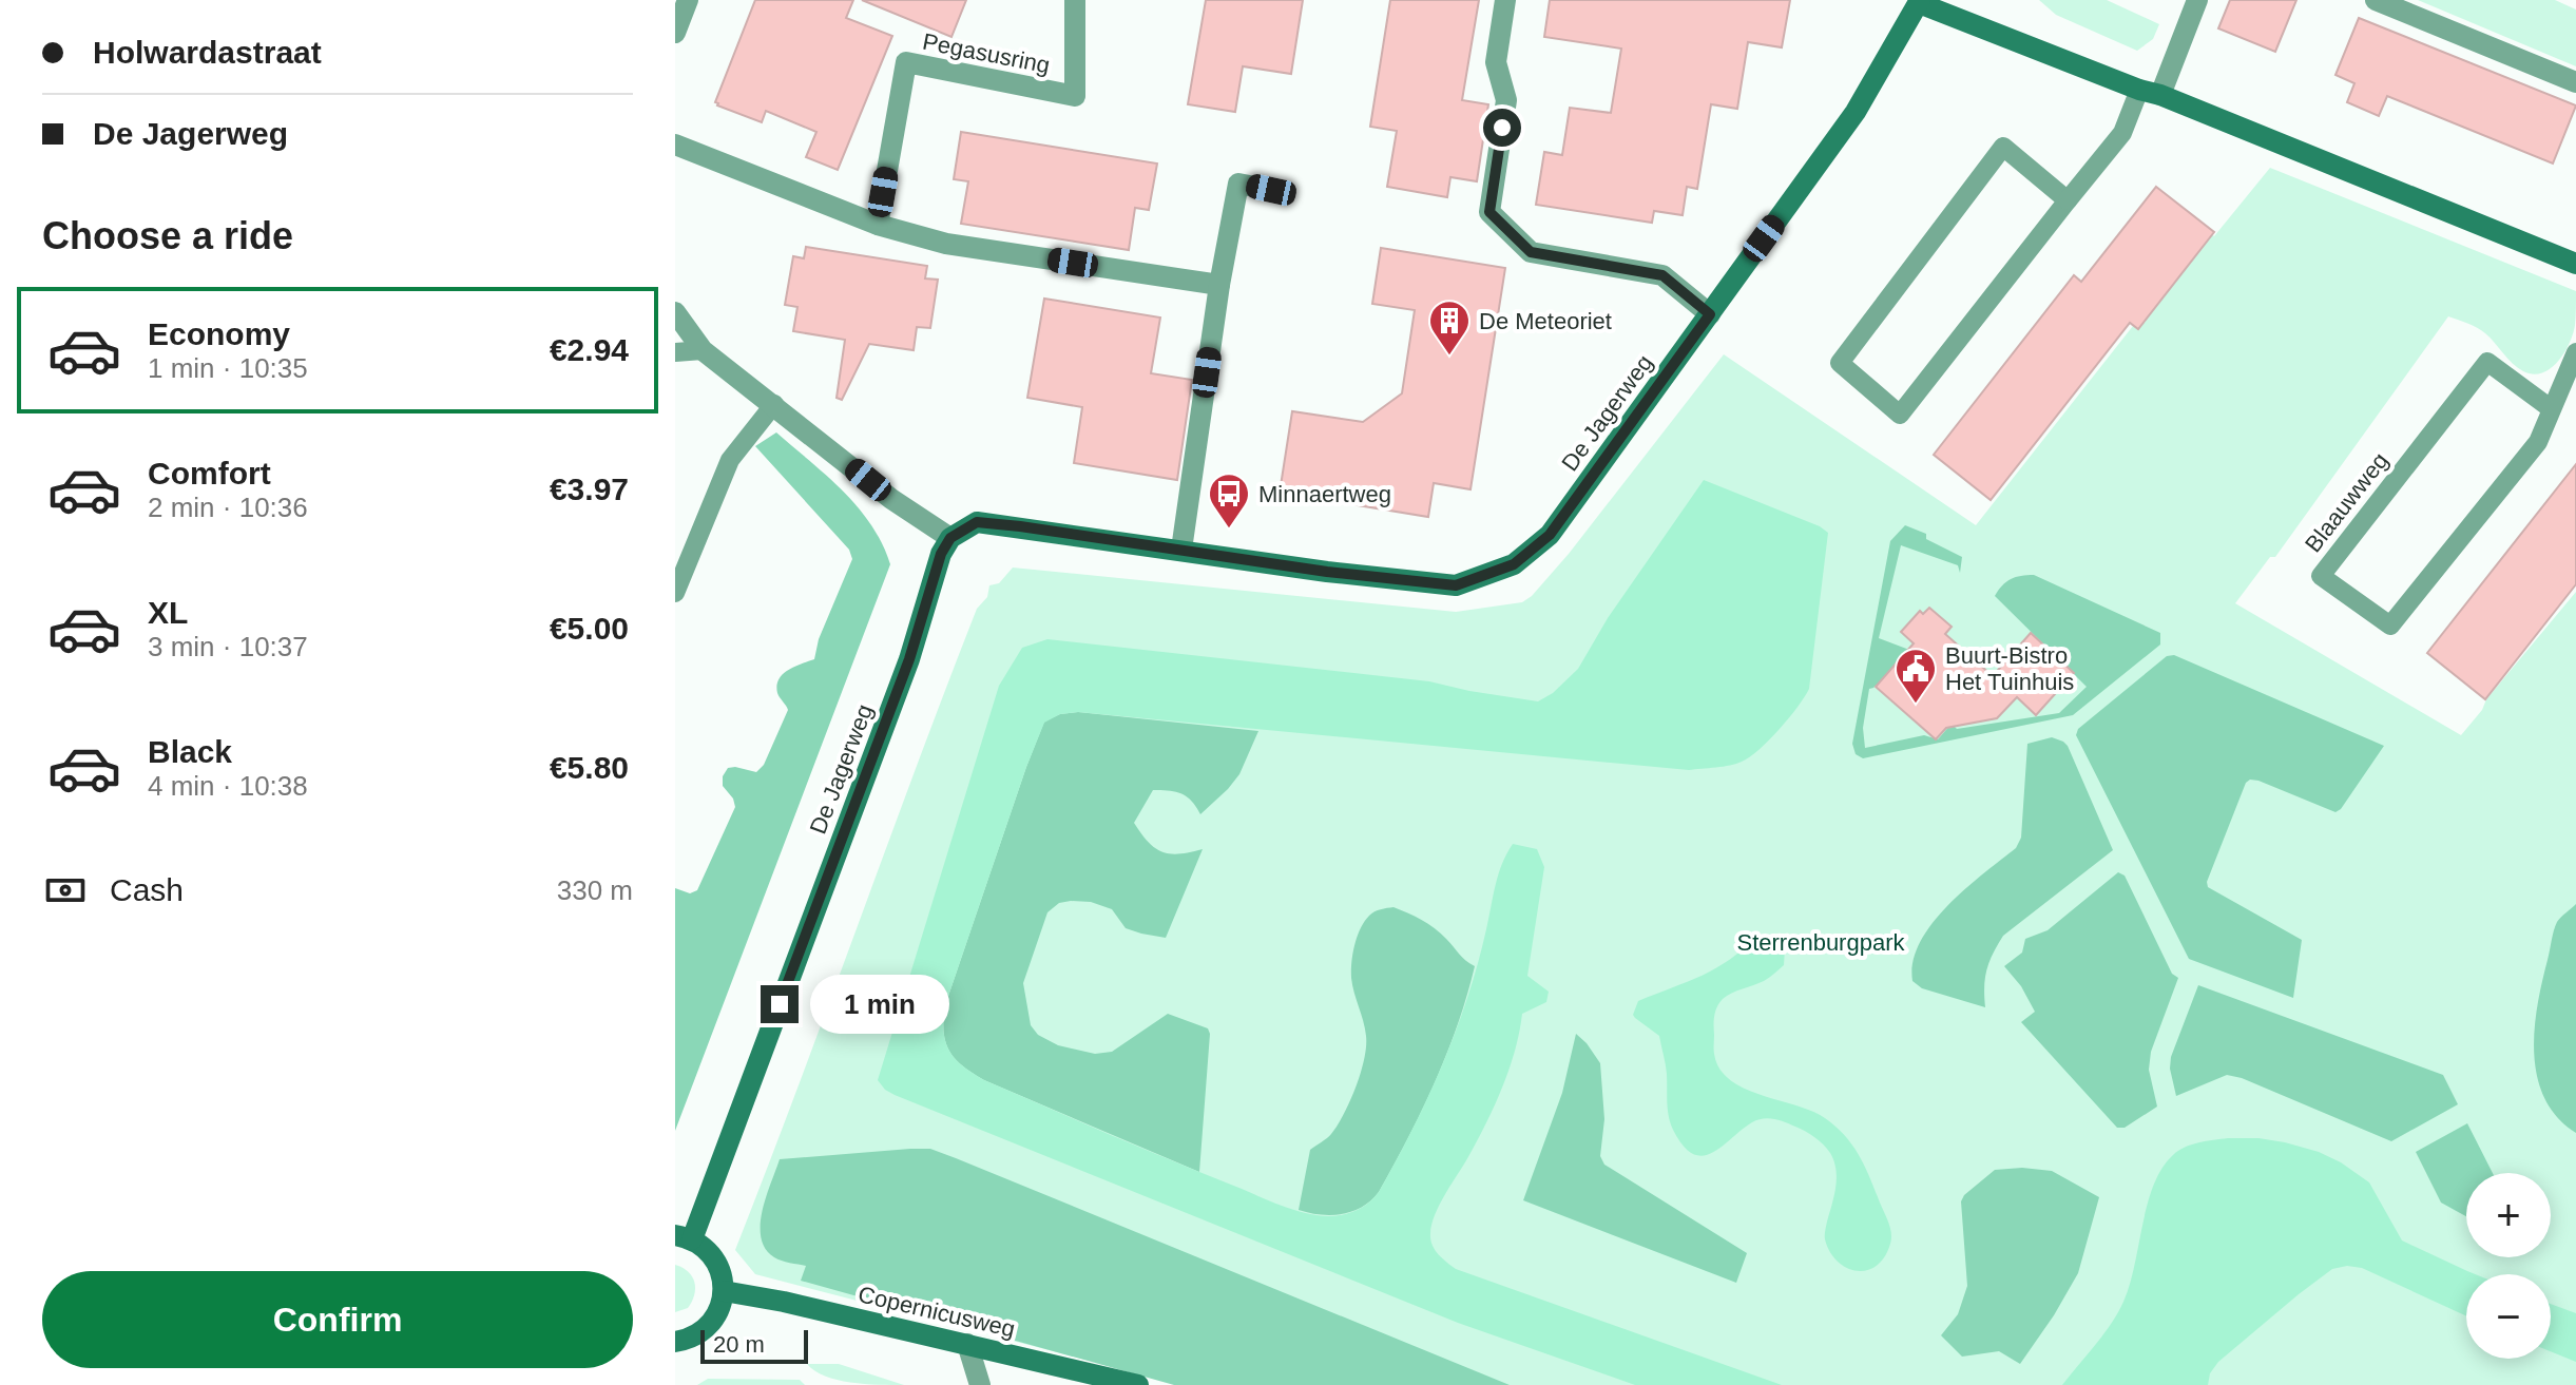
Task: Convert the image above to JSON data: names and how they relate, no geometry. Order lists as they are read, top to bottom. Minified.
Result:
{"streets":{"street":["Pegasusring","De Jagerweg","Copernicusweg"],"lane":["Blaauwweg"]},"parks":["Sterrenburgpark"],"places":{"building":["De Meteoriet"],"bus stop":["Minnaertweg"],"public building":["Buurt-Bistro Het Tuinhuis"]},"scale_bar":"20 m","page":{"banner":["Holwardastraat","De Jagerweg"],"heading":"Choose a ride","list":[{"name":"Economy","note":"1 min · 10:35","value":"€2.94"},{"name":"Comfort","note":"2 min · 10:36","value":"€3.97"},{"name":"XL","note":"3 min · 10:37","value":"€5.00"},{"name":"Black","note":"4 min · 10:38","value":"€5.80"}],"pay":["Cash","330 m"],"bubble":"1 min","map_buttons":["+","−"],"buttons":"Confirm","scale":"20 m"}}
